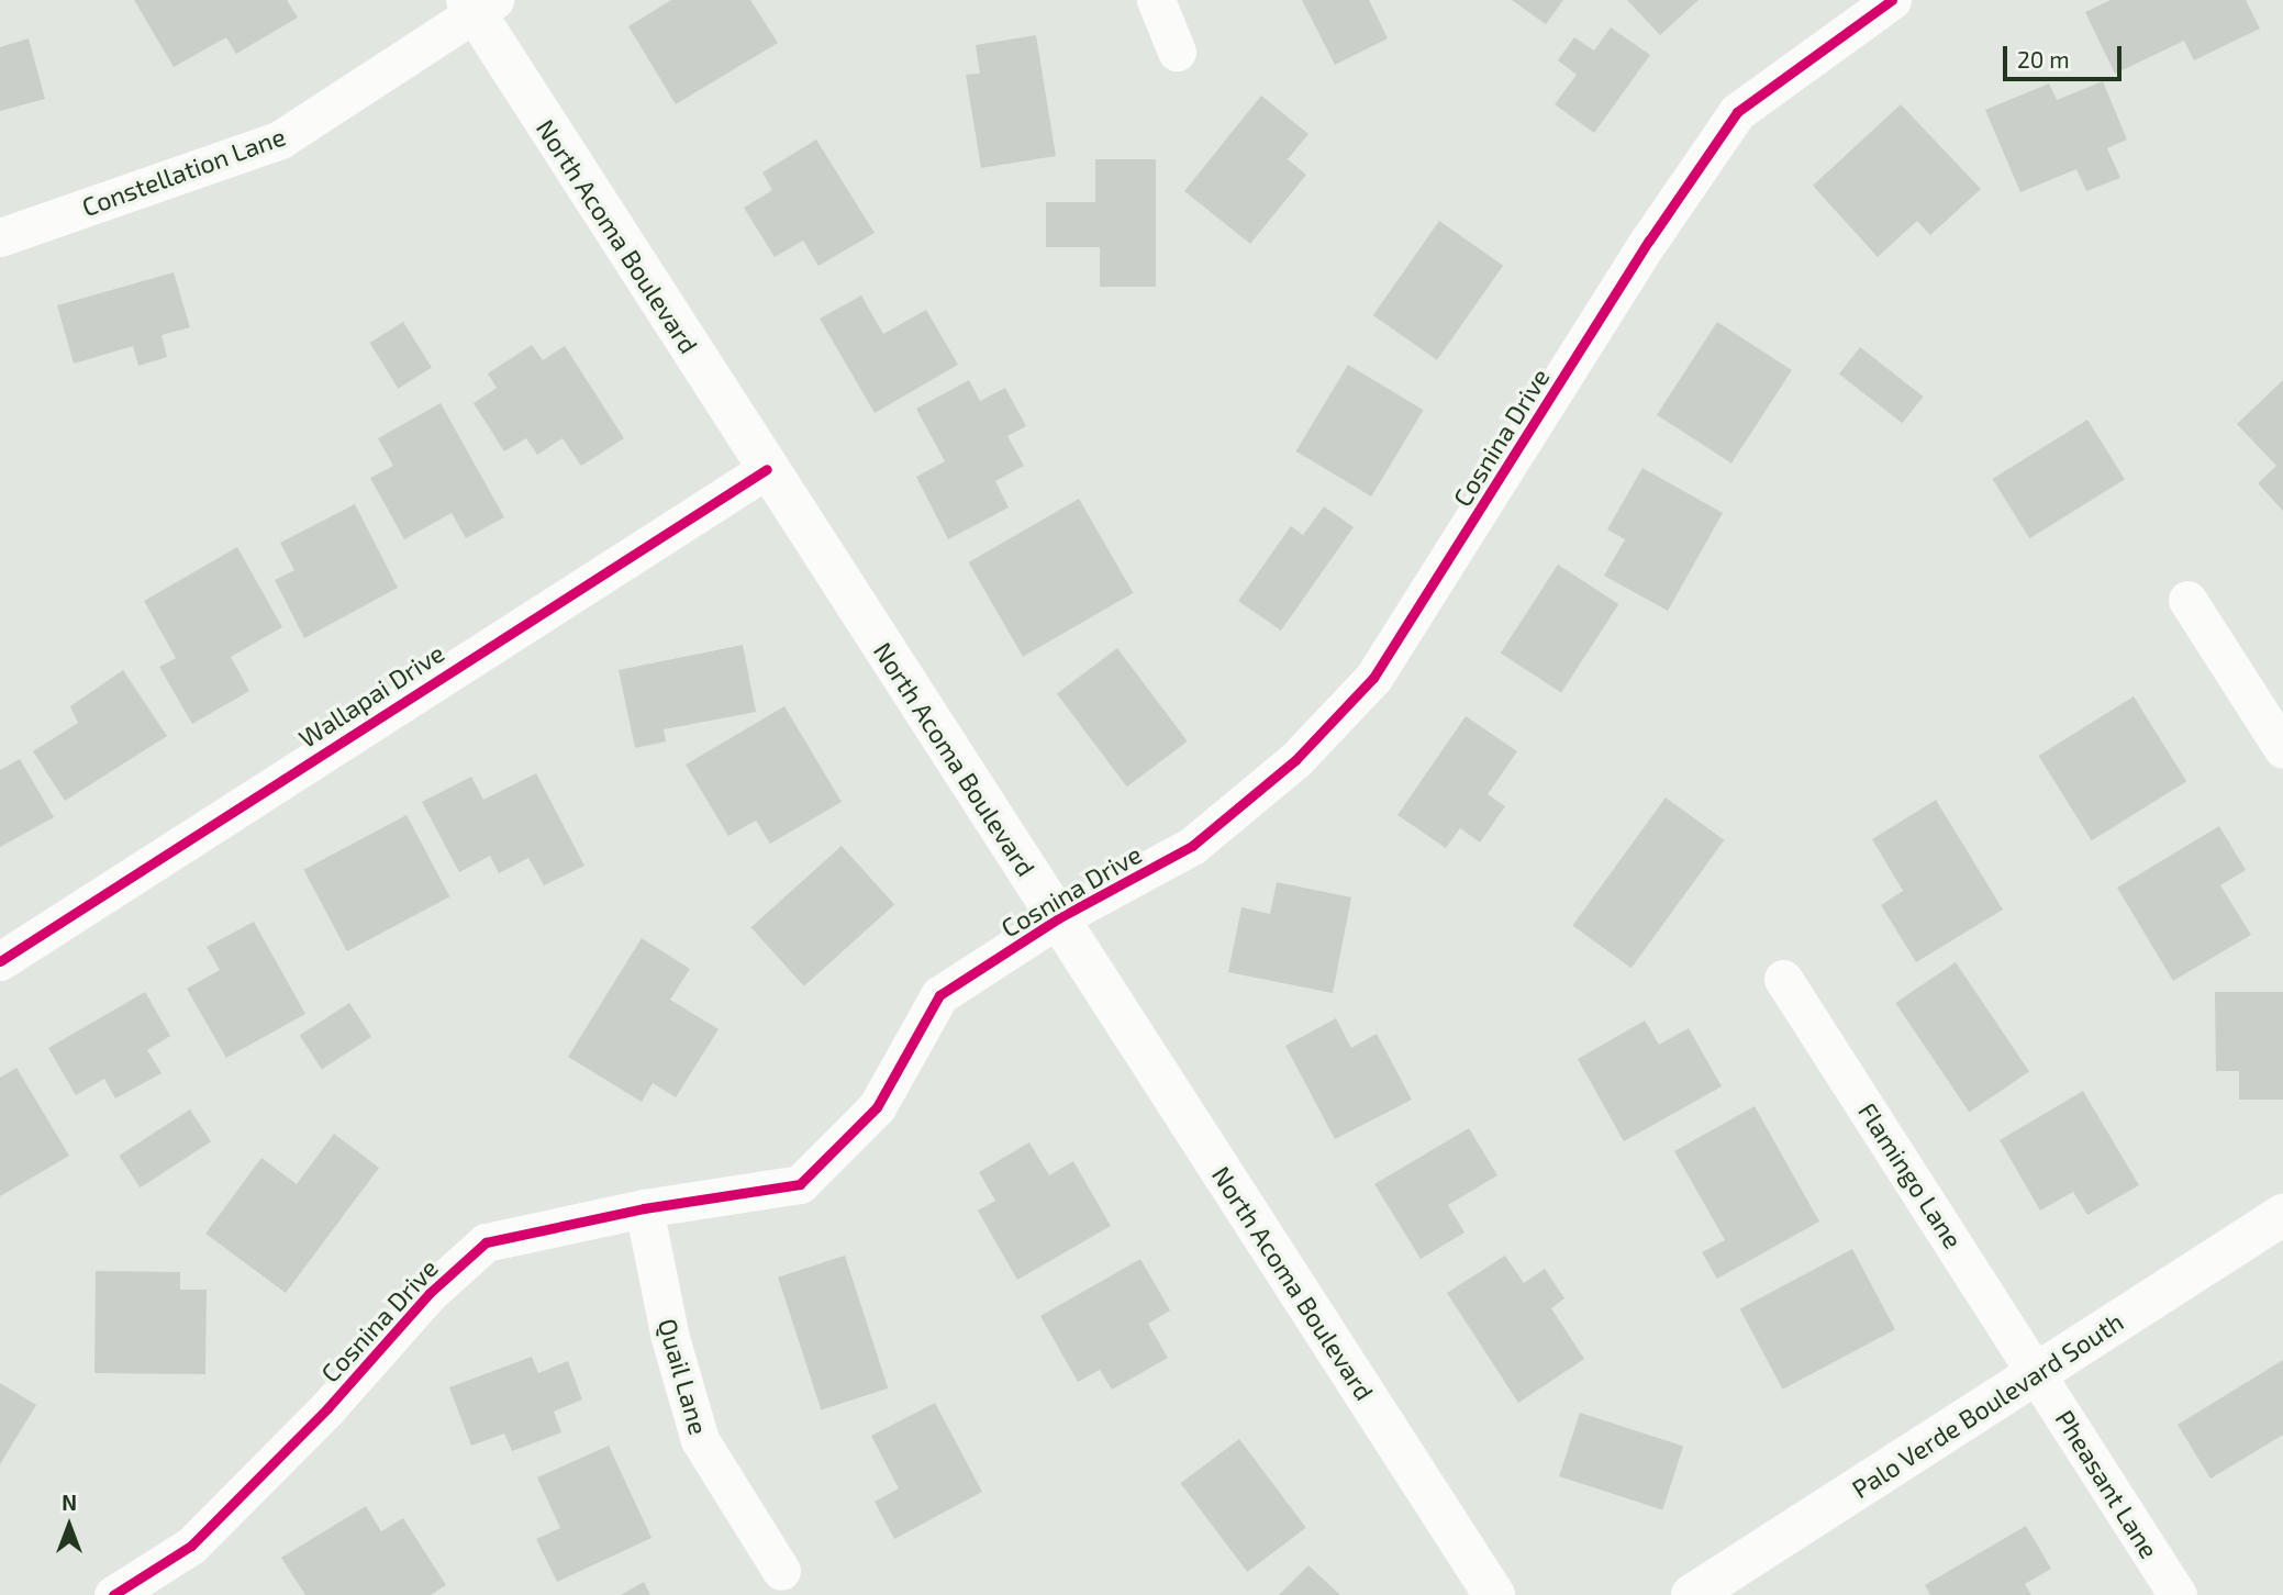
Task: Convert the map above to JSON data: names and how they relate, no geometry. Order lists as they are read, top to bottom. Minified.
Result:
{"streets":{"main road":["North Acoma Boulevard","Palo Verde Boulevard South"],"street":["Constellation Lane","Cosnina Drive","Wallapai Drive","Flamingo Lane","Quail Lane","Pheasant Lane"]},"crossings":[["Constellation Lane","North Acoma Boulevard"],["North Acoma Boulevard","Cosnina Drive"],["North Acoma Boulevard","Wallapai Drive"],["Cosnina Drive","Quail Lane"],["Flamingo Lane","Palo Verde Boulevard South"],["Flamingo Lane","Pheasant Lane"],["Palo Verde Boulevard South","Pheasant Lane"]],"scale_bar":"20 m","north":"top"}
